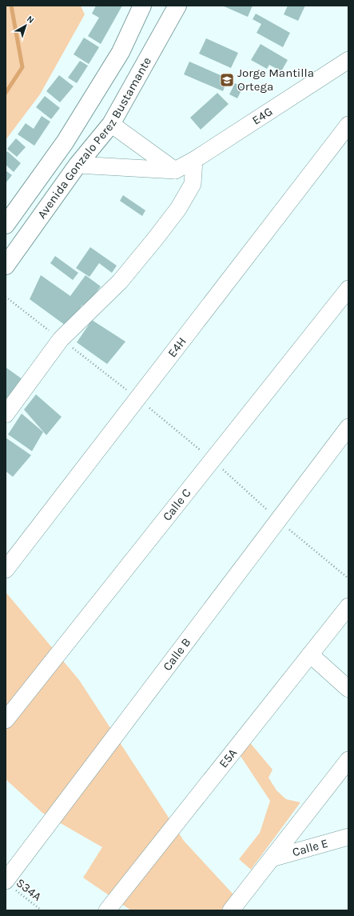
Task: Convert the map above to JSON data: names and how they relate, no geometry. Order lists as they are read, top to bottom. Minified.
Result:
{"streets":{"main road":["Avenida Gonzalo Perez Bustamante"],"street":["E4G","E4H","Calle C","Calle B","E5A","Calle E"],"path":["S34A"]},"crossings":[["Calle B","S34A"]],"places":{"school or university":["Jorge Mantilla Ortega"]},"north":"top right"}
